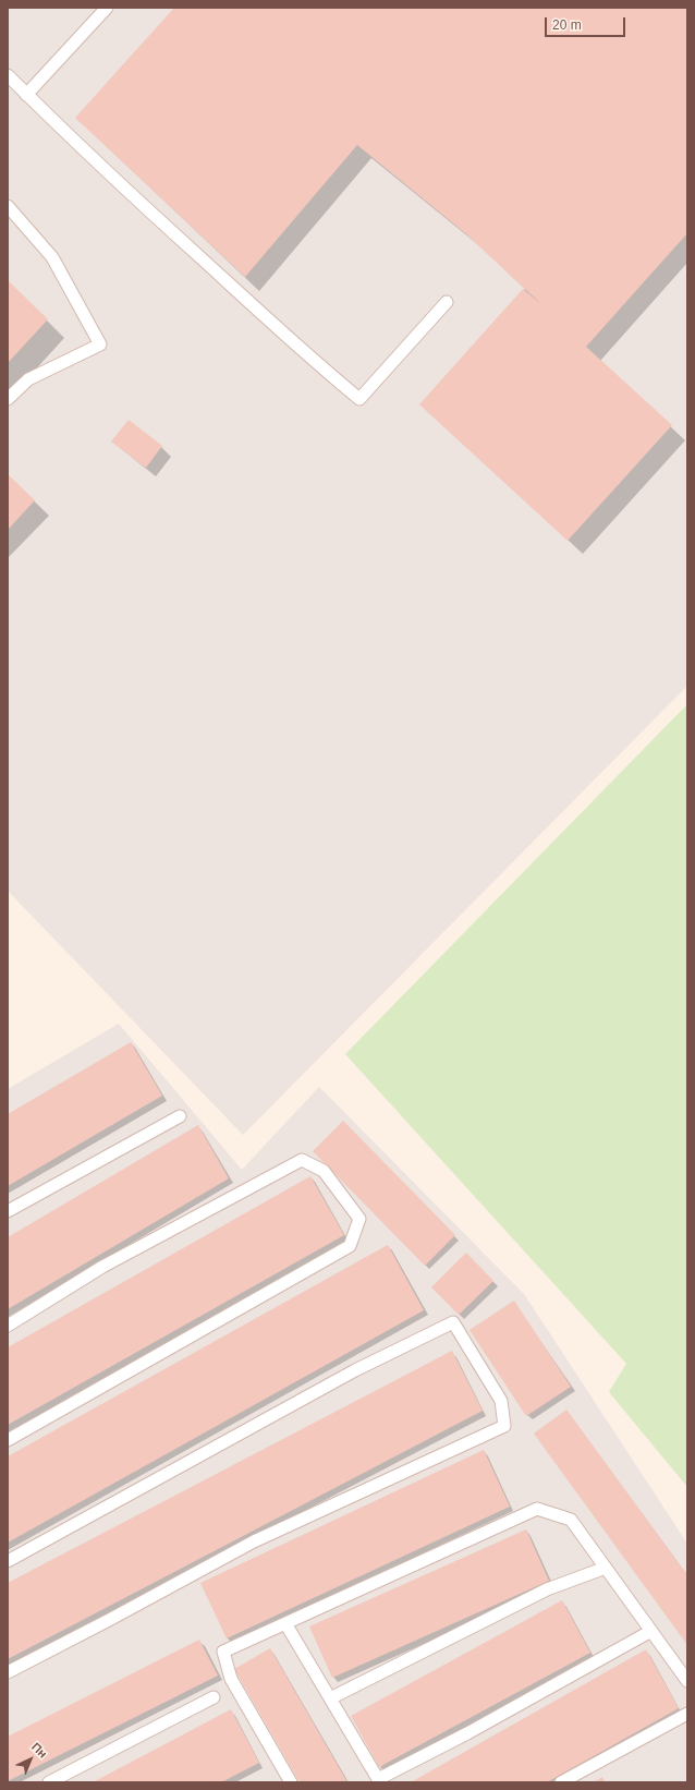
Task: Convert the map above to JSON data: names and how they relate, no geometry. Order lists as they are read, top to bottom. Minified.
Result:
{"scale_bar":"20 m","north":"top right"}
